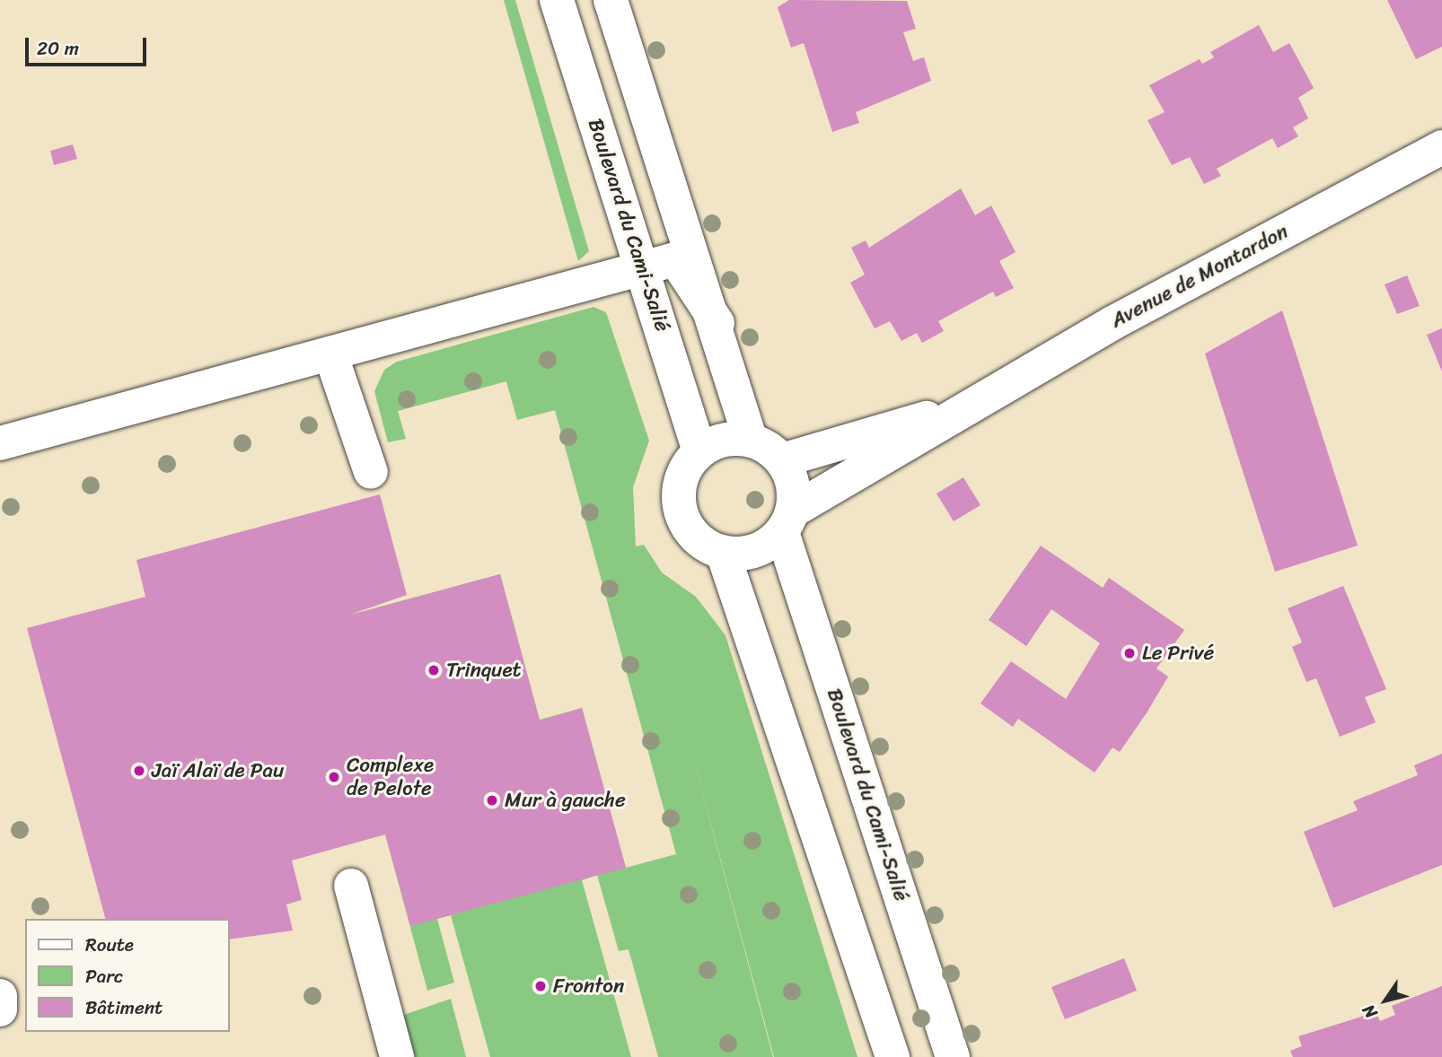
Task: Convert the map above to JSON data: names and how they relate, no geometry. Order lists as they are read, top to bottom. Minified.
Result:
{"streets":{"street":["Boulevard du Cami-Salié","Avenue de Montardon"]},"crossings":[["Boulevard du Cami-Salié","Avenue de Montardon"]],"places":["Le Privé","Trinquet","Jaï Alaï de Pau","Complexe de Pelote","Mur à gauche","Fronton"],"legend":["Route","Parc","Bâtiment"],"scale_bar":"20 m","north":"bottom left"}
